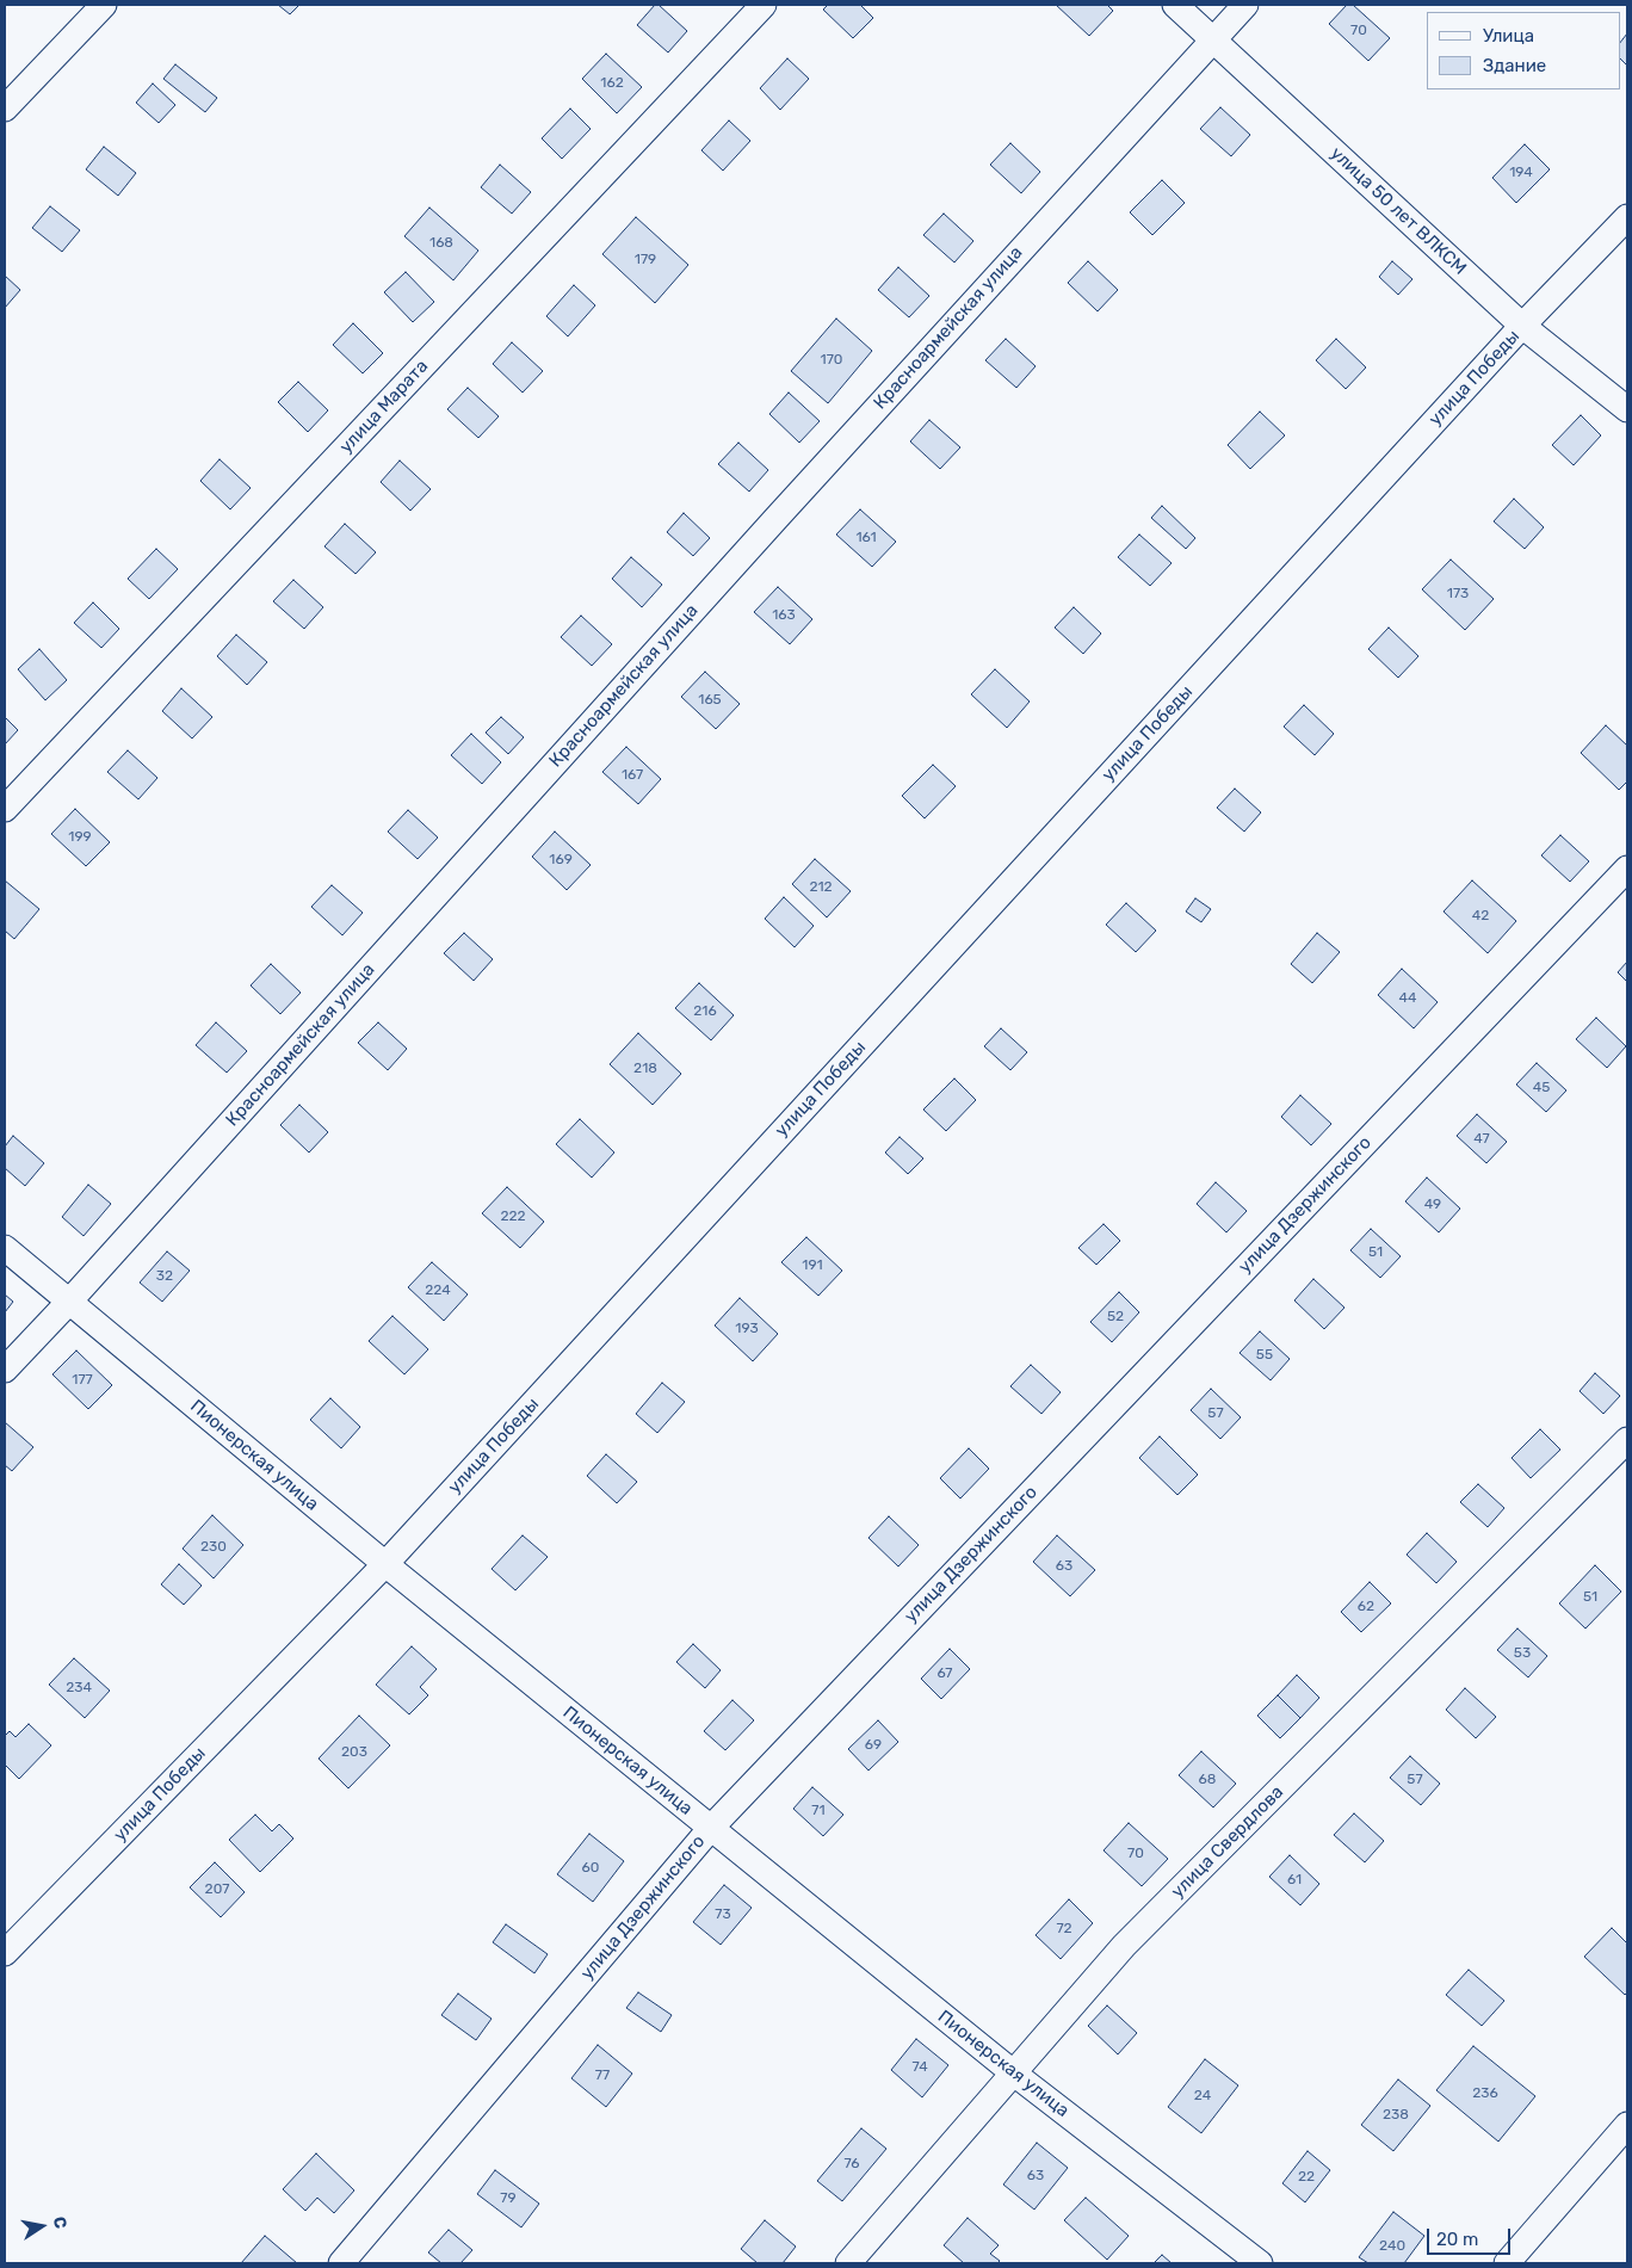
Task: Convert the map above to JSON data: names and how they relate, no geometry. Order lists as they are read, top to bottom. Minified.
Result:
{"streets":{"street":["улица 50 лет ВЛКСМ","Красноармейская улица","улица Победы","улица Марата","улица Дзержинского","Пионерская улица","улица Свердлова"]},"crossings":[["улица 50 лет ВЛКСМ","Красноармейская улица"],["улица 50 лет ВЛКСМ","улица Победы"],["Красноармейская улица","Пионерская улица"],["улица Победы","Пионерская улица"],["улица Дзержинского","Пионерская улица"],["Пионерская улица","улица Свердлова"]],"house_numbers":["70","162","194","168","179","170","161","173","163","165","167","199","169","212","42","44","216","218","45","47","49","222","51","191","32","224","52","193","55","177","57","230","63","51","62","53","67","234","69","203","68","57","71","70","60","61","207","73","72","74","77","236","24","238","76","63","22","79","240"],"legend":["Улица","Здание"],"scale_bar":"20 m","north":"right"}
